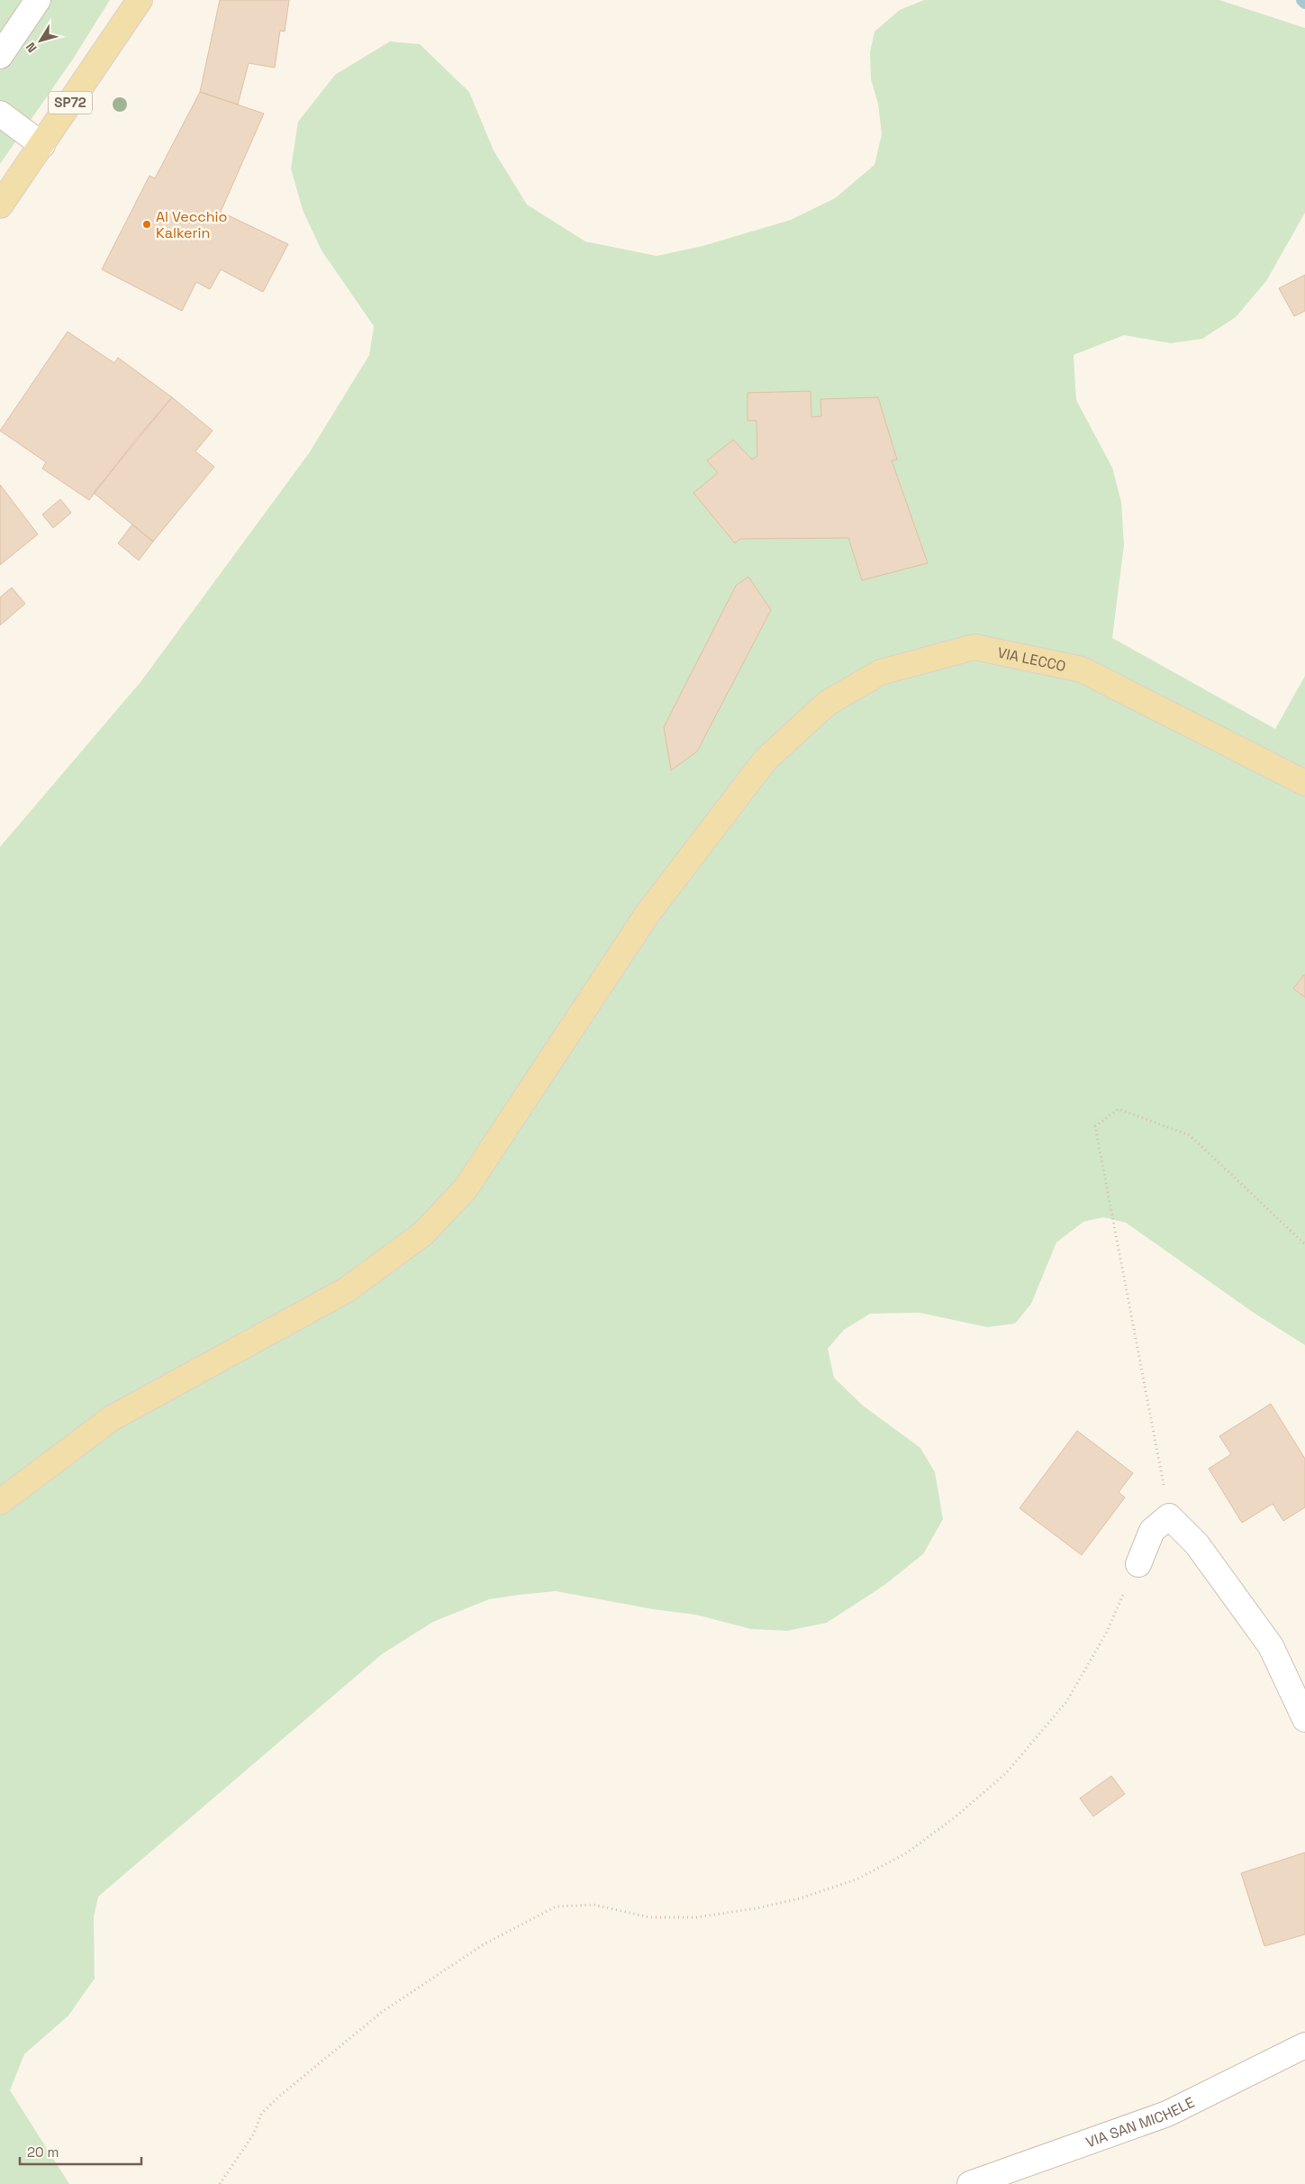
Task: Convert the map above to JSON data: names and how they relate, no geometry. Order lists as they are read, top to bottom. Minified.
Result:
{"streets":{"main road":["SP72","VIA LECCO"],"street":["VIA SAN MICHELE"]},"places":["Al Vecchio Kalkerin"],"scale_bar":"20 m","north":"bottom left"}
